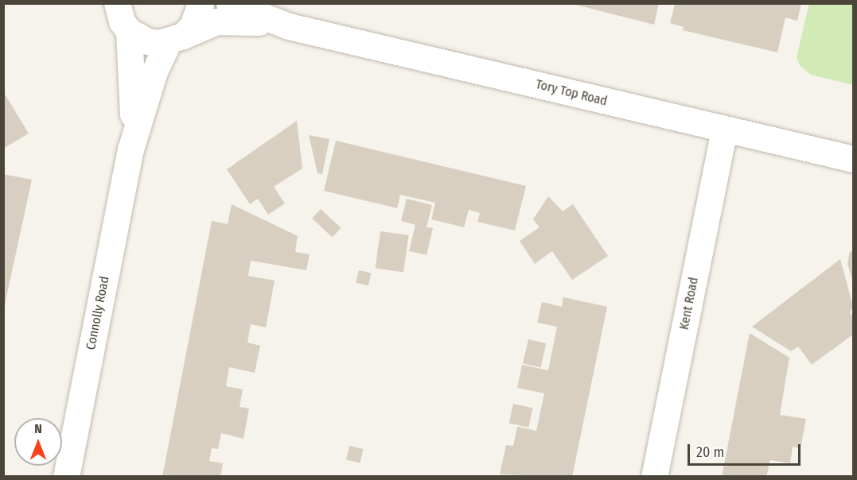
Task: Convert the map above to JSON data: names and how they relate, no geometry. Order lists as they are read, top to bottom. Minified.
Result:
{"streets":{"street":["Tory Top Road","Kent Road","Connolly Road"]},"crossings":[["Tory Top Road","Kent Road"],["Tory Top Road","Connolly Road"]],"scale_bar":"20 m","north":"top"}
